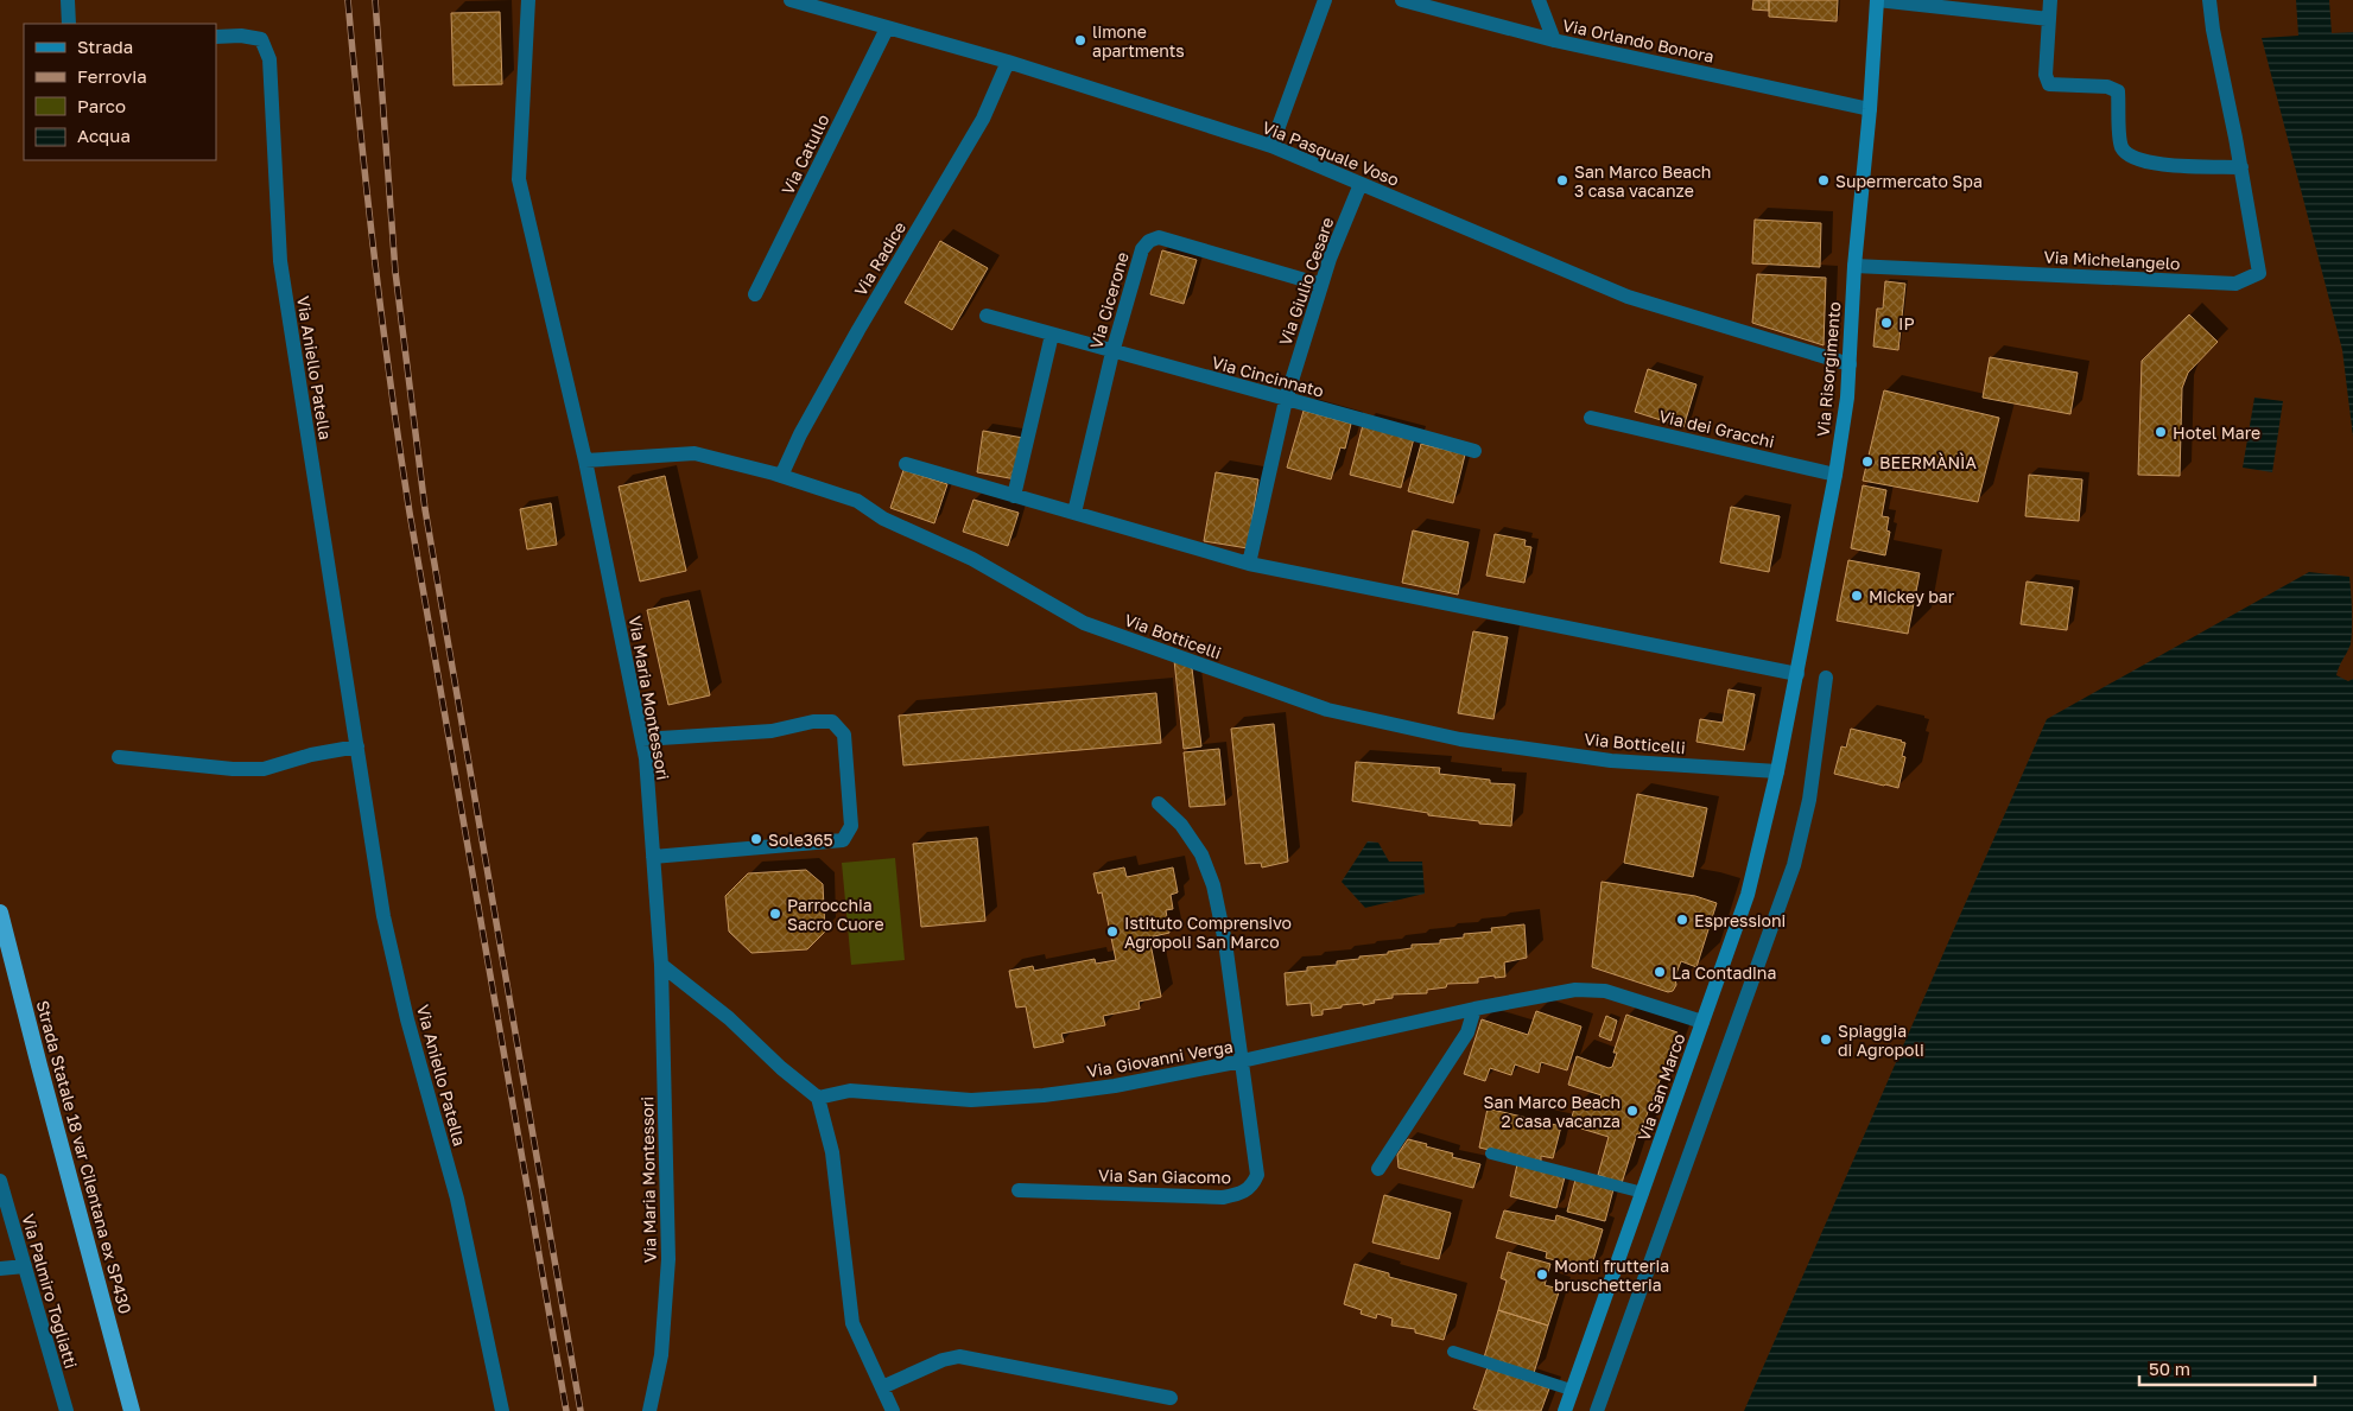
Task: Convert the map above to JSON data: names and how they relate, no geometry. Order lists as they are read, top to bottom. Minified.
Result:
{"streets":{"highway":["Strada Statale 18 var Cilentana ex SP430"],"main road":["Via Risorgimento","Via San Marco"],"street":["Via Orlando Bonora","Via Pasquale Voso","Via Catullo","Via Radice","Via Michelangelo","Via Giulio Cesare","Via Cicerone","Via Aniello Patella","Via Cincinnato","Via dei Gracchi","Via Botticelli","Via Maria Montessori","Via Giovanni Verga","Via San Giacomo","Via Palmiro Togliatti"]},"crossings":[["Via Orlando Bonora","Via Risorgimento"],["Via Pasquale Voso","Via Catullo"],["Via Pasquale Voso","Via Radice"],["Via Pasquale Voso","Via Giulio Cesare"],["Via Pasquale Voso","Via Risorgimento"],["Via Radice","Via Botticelli"],["Via Michelangelo","Via Risorgimento"],["Via Giulio Cesare","Via Cicerone"],["Via Giulio Cesare","Via Cincinnato"],["Via Cicerone","Via Cincinnato"],["Via Risorgimento","Via dei Gracchi"],["Via Risorgimento","Via Botticelli"],["Via Risorgimento","Via San Marco"],["Via Botticelli","Via Maria Montessori"],["Via Botticelli","Via San Marco"],["Via Giovanni Verga","Via San Marco"],["Via Giovanni Verga","Via San Giacomo"]],"places":["limone apartments","San Marco Beach 3 casa vacanze","Supermercato Spa","IP","Hotel Mare","BEERMÀNÌA","Mickey bar","Sole365","Parrocchia Sacro Cuore","Espressioni","Istituto Comprensivo Agropoli San Marco","La Contadina","Spiaggia di Agropoli","San Marco Beach 2 casa vacanza","Monti frutteria bruschetteria"],"legend":["Strada","Ferrovia","Parco","Acqua"],"scale_bar":"50 m"}
